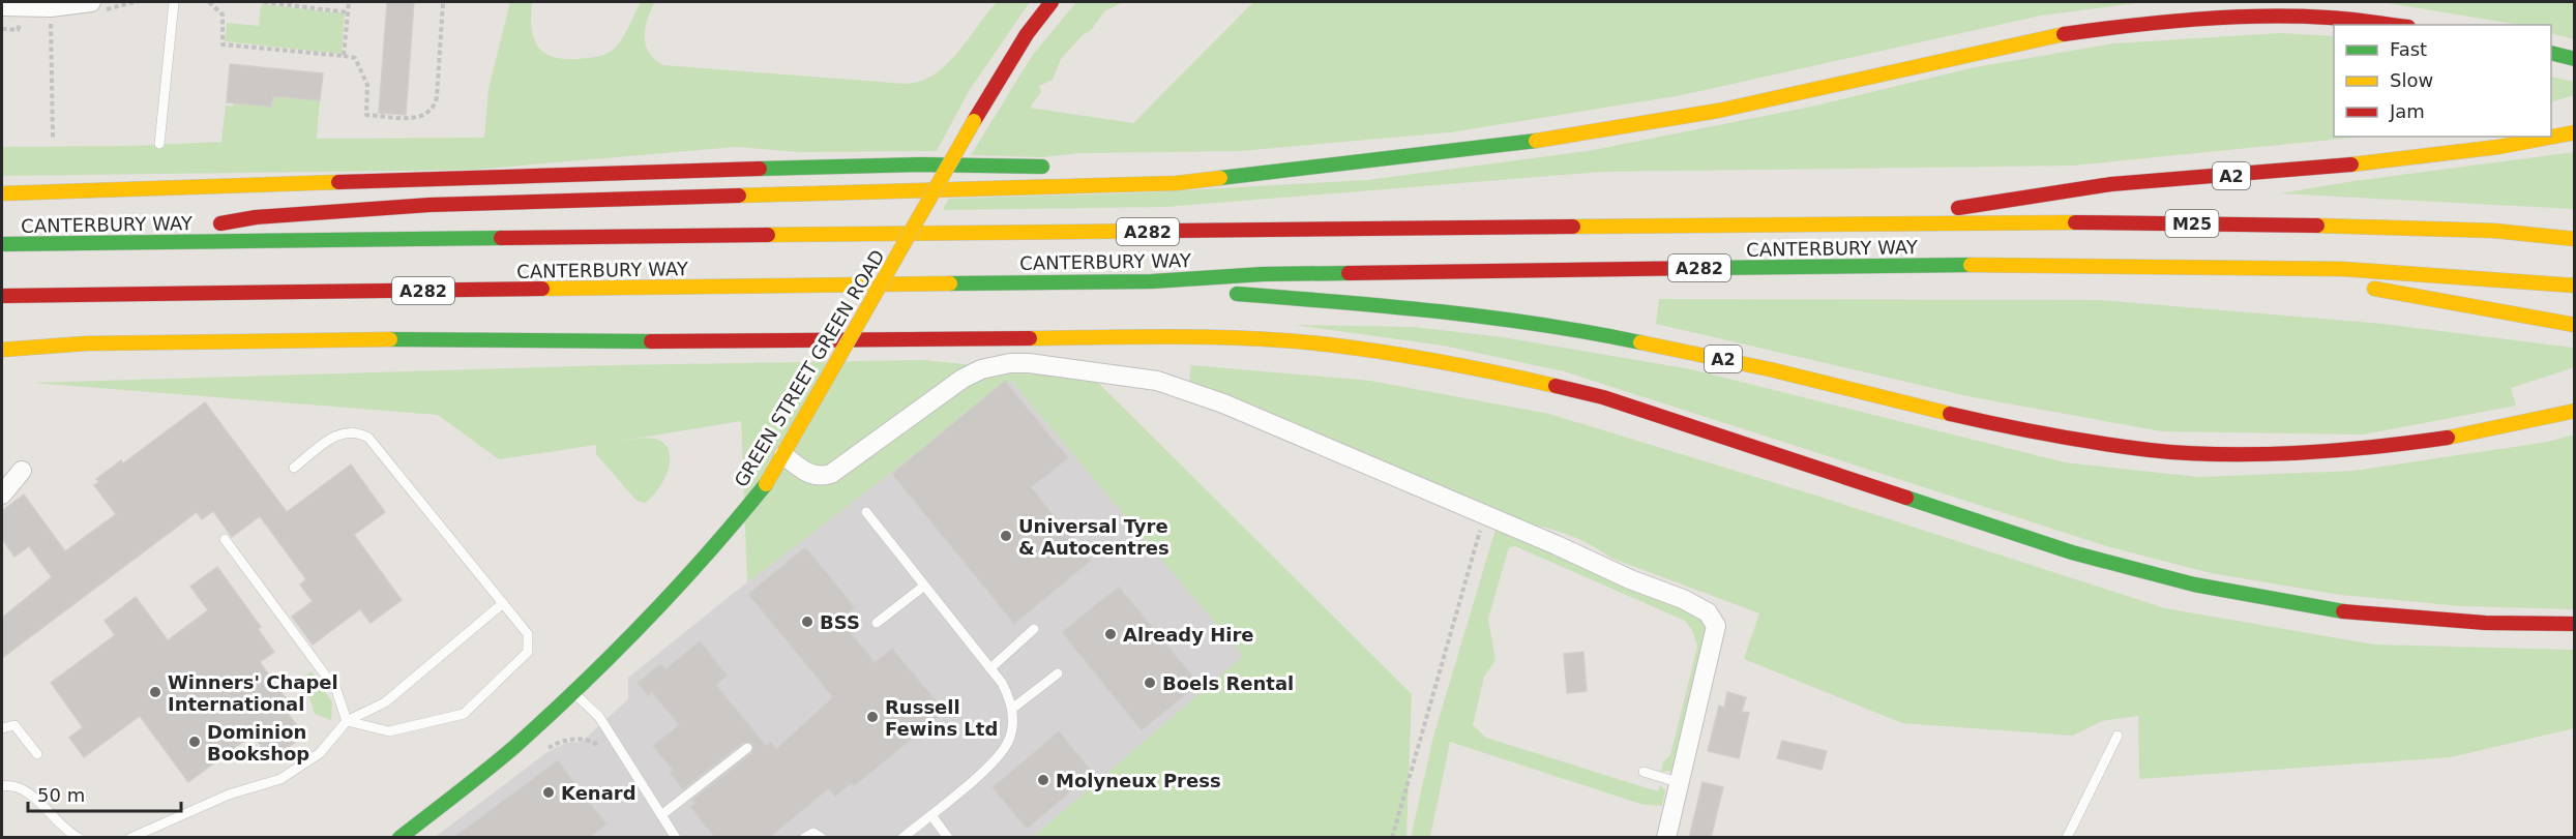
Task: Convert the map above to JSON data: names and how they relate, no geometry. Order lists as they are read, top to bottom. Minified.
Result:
{"streets":{"main road":["A2","M25","CANTERBURY WAY","A282","GREEN STREET GREEN ROAD"]},"crossings":[["A2","M25"],["A2","CANTERBURY WAY"],["M25","CANTERBURY WAY"]],"places":["Universal Tyre & Autocentres","BSS","Already Hire","Boels Rental","Winners' Chapel International","Russell Fewins Ltd","Dominion Bookshop","Molyneux Press","Kenard"],"legend":["Fast","Slow","Jam"],"scale_bar":"50 m"}
